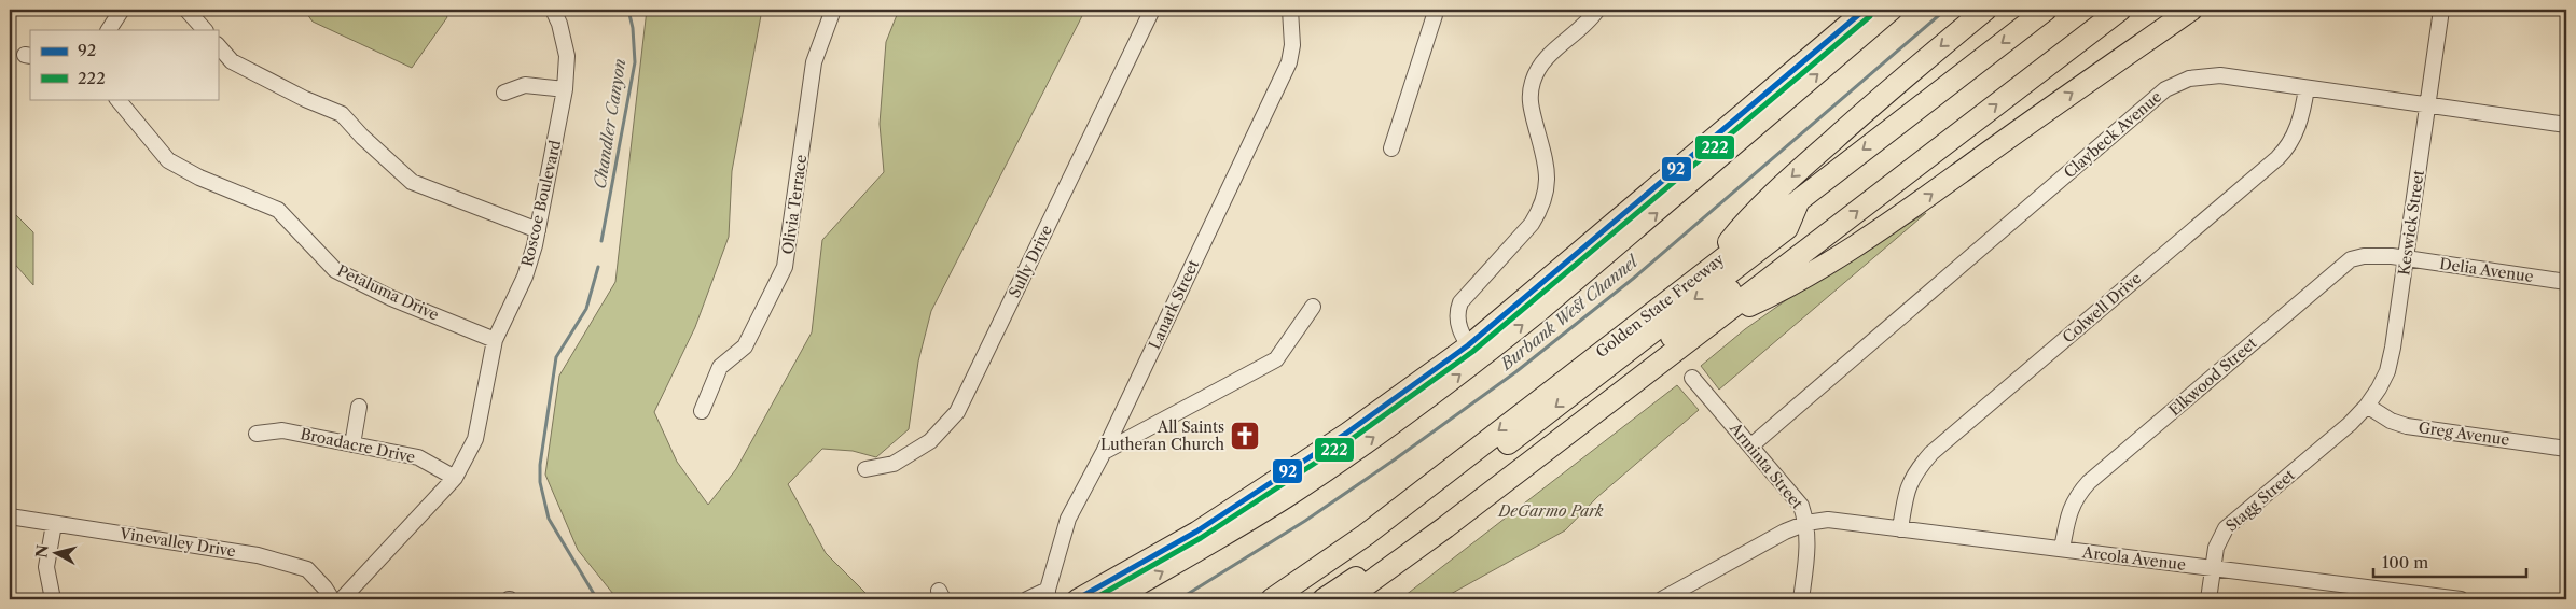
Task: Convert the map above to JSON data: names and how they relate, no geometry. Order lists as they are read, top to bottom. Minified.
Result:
{"streets":{"highway":["Golden State Freeway"],"street":["Claybeck Avenue","Roscoe Boulevard","Olivia Terrace","Keswick Street","Sully Drive","Delia Avenue","Petaluma Drive","Lanark Street","Colwell Drive","Elkwood Street","Greg Avenue","Broadacre Drive","Arminta Street","Stagg Street","Vinevalley Drive","Arcola Avenue"]},"crossings":[["Claybeck Avenue","Keswick Street"],["Claybeck Avenue","Colwell Drive"],["Claybeck Avenue","Arminta Street"],["Roscoe Boulevard","Petaluma Drive"],["Roscoe Boulevard","Broadacre Drive"],["Keswick Street","Delia Avenue"],["Keswick Street","Elkwood Street"],["Keswick Street","Greg Avenue"],["Keswick Street","Stagg Street"],["Delia Avenue","Elkwood Street"],["Colwell Drive","Arcola Avenue"],["Elkwood Street","Arcola Avenue"],["Arminta Street","Arcola Avenue"],["Stagg Street","Arcola Avenue"]],"water":["Chandler Canyon","Burbank West Channel"],"parks":["DeGarmo Park"],"places":{"church":["All Saints Lutheran Church"]},"lines":["transit line 92","transit line 222"],"legend":["92","222"],"scale_bar":"100 m","north":"left"}
